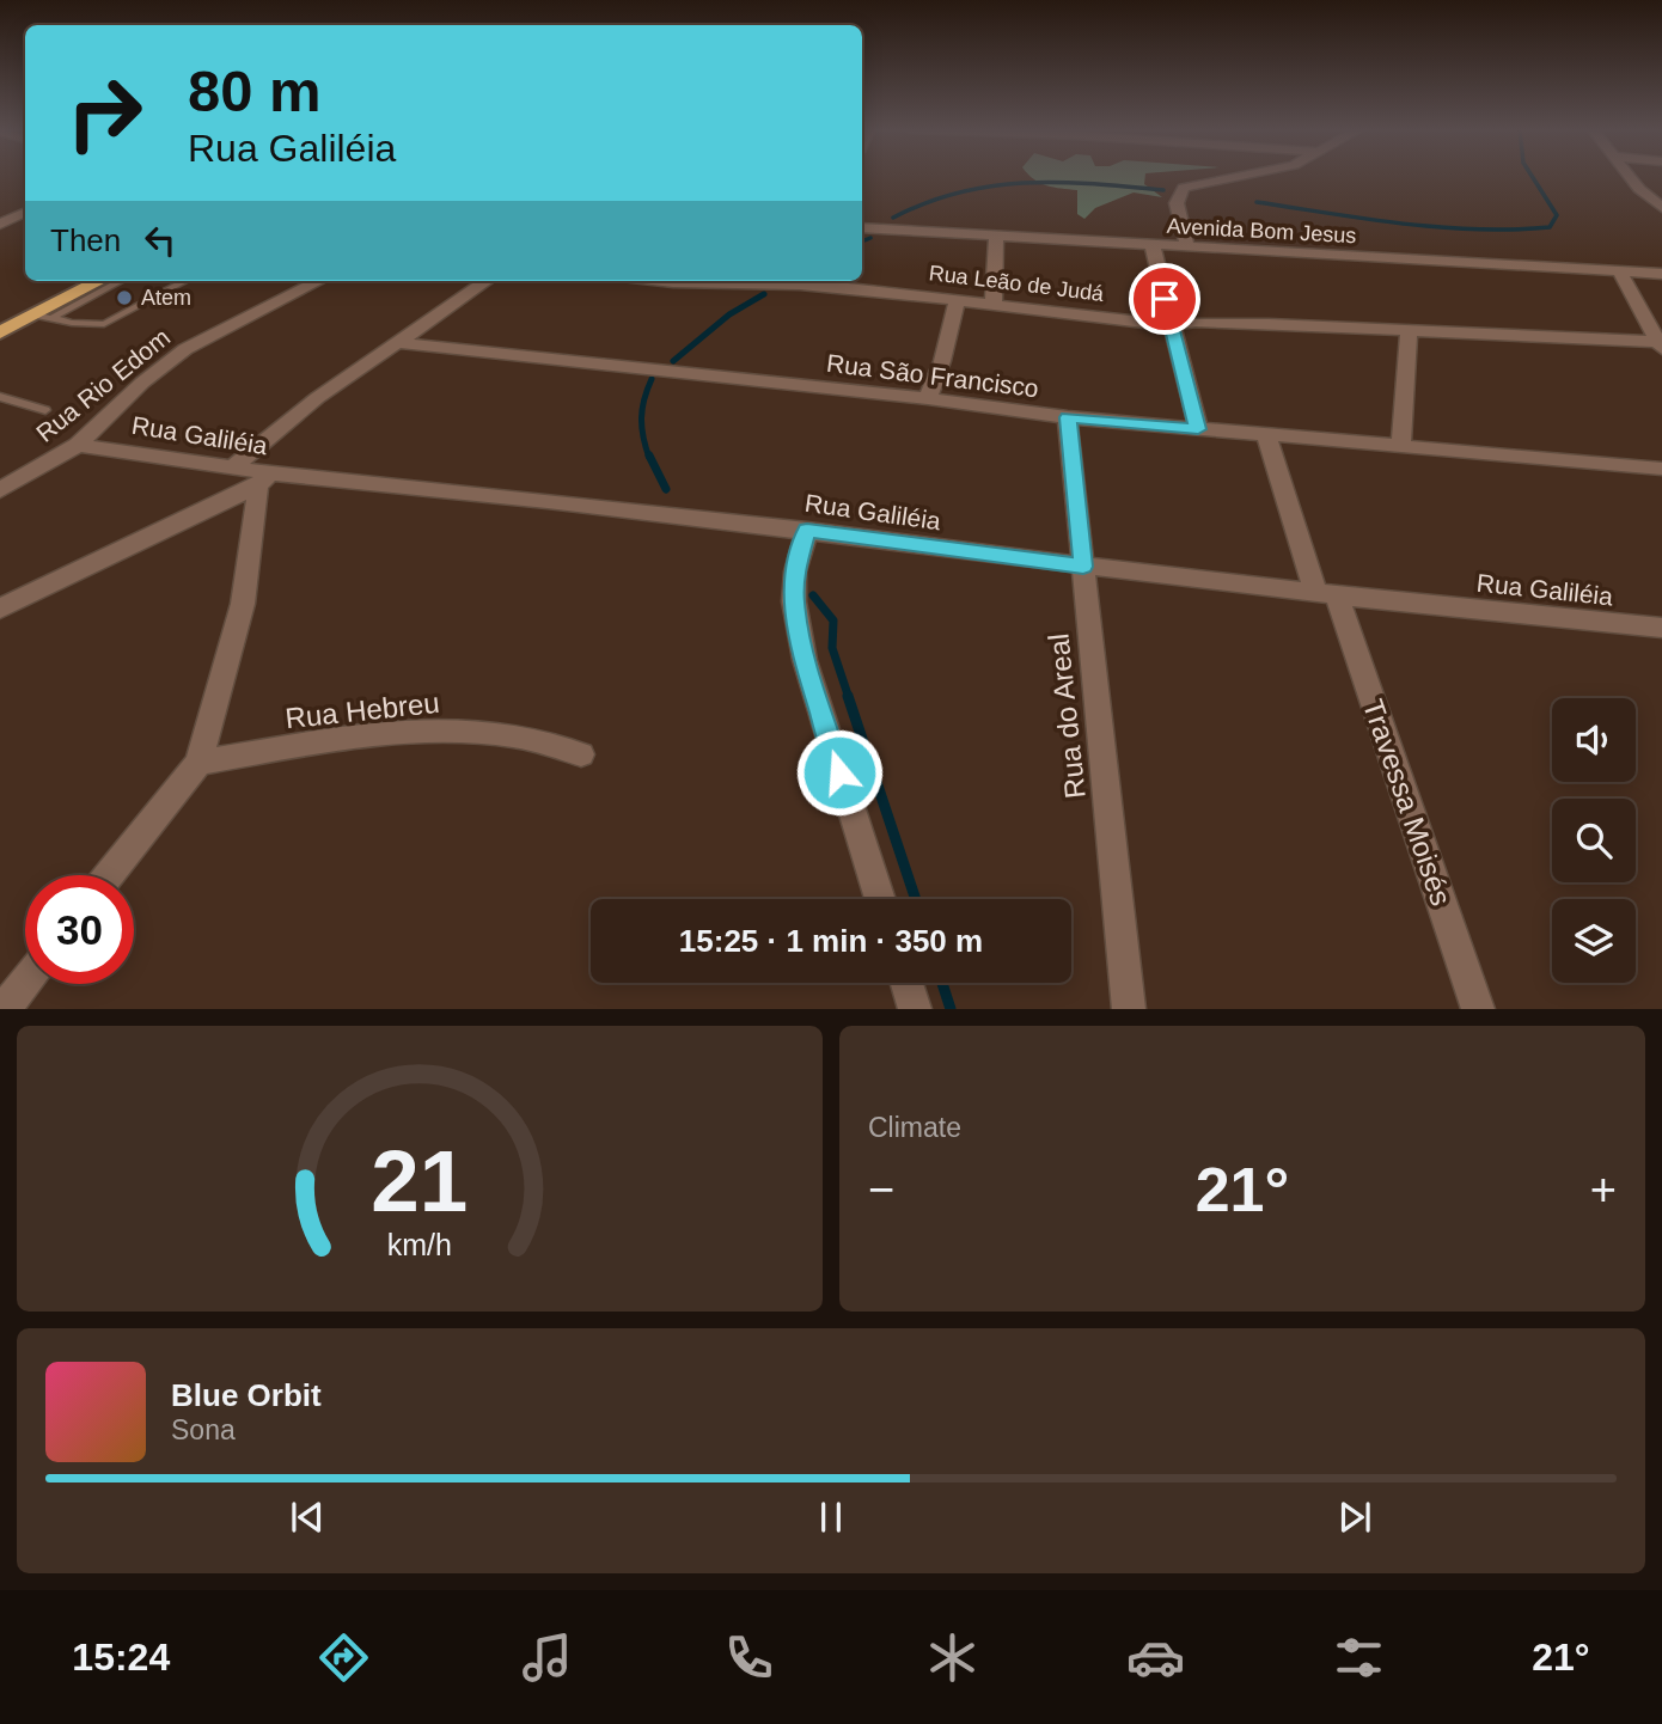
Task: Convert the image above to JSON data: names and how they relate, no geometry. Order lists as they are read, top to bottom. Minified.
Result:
{"streets":{"street":["Avenida Bom Jesus","Rua Leão de Judá","Rua São Francisco","Rua Rio Edom","Rua Galiléia","Rua Hebreu","Rua do Areal","Travessa Moisés"]},"crossings":[["Rua São Francisco","Rua do Areal"],["Rua São Francisco","Travessa Moisés"],["Rua Rio Edom","Rua Galiléia"],["Rua Galiléia","Rua do Areal"],["Rua Galiléia","Travessa Moisés"]],"places":["Atem"],"page":{"turn":["80 m","Rua Galiléia"],"then":"Then","limit":"30","trip":"15:25 · 1 min · 350 m","tile":"Climate","heat":["−","21°","+"],"song":["Blue Orbit","Sona"],"tabs":["15:24","21°"],"gauge":["21","km/h"]}}
